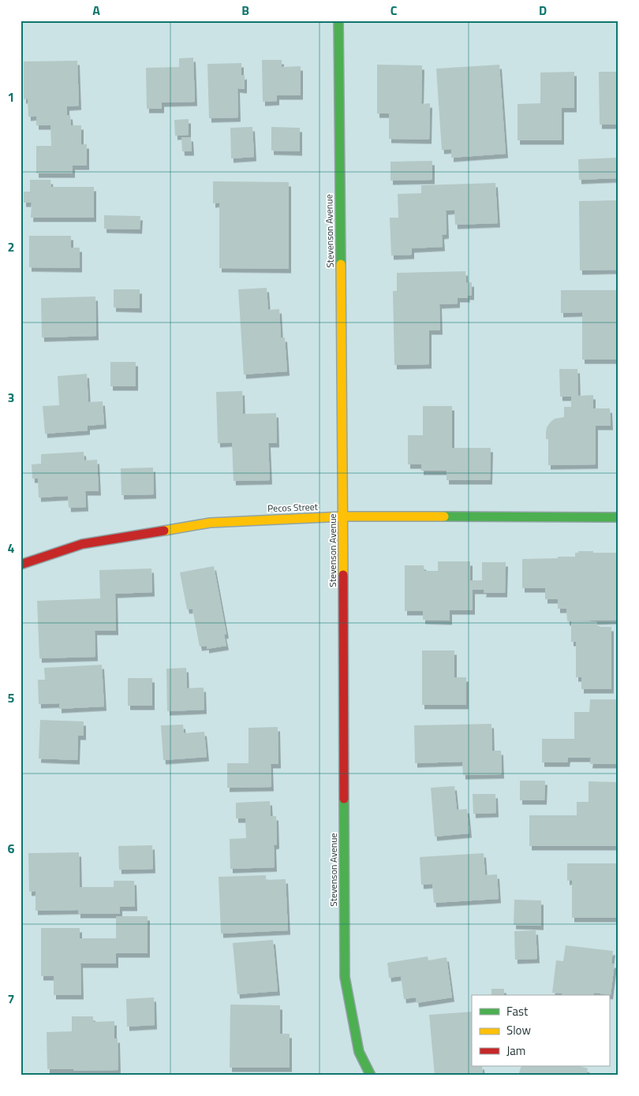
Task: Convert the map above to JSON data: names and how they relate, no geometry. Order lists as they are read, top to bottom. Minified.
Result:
{"streets":{"street":["Stevenson Avenue","Pecos Street"]},"crossings":[["Stevenson Avenue","Pecos Street"]],"legend":["Fast","Slow","Jam"],"grid":{"columns":["A","B","C","D"],"rows":["1","2","3","4","5","6","7"]}}
